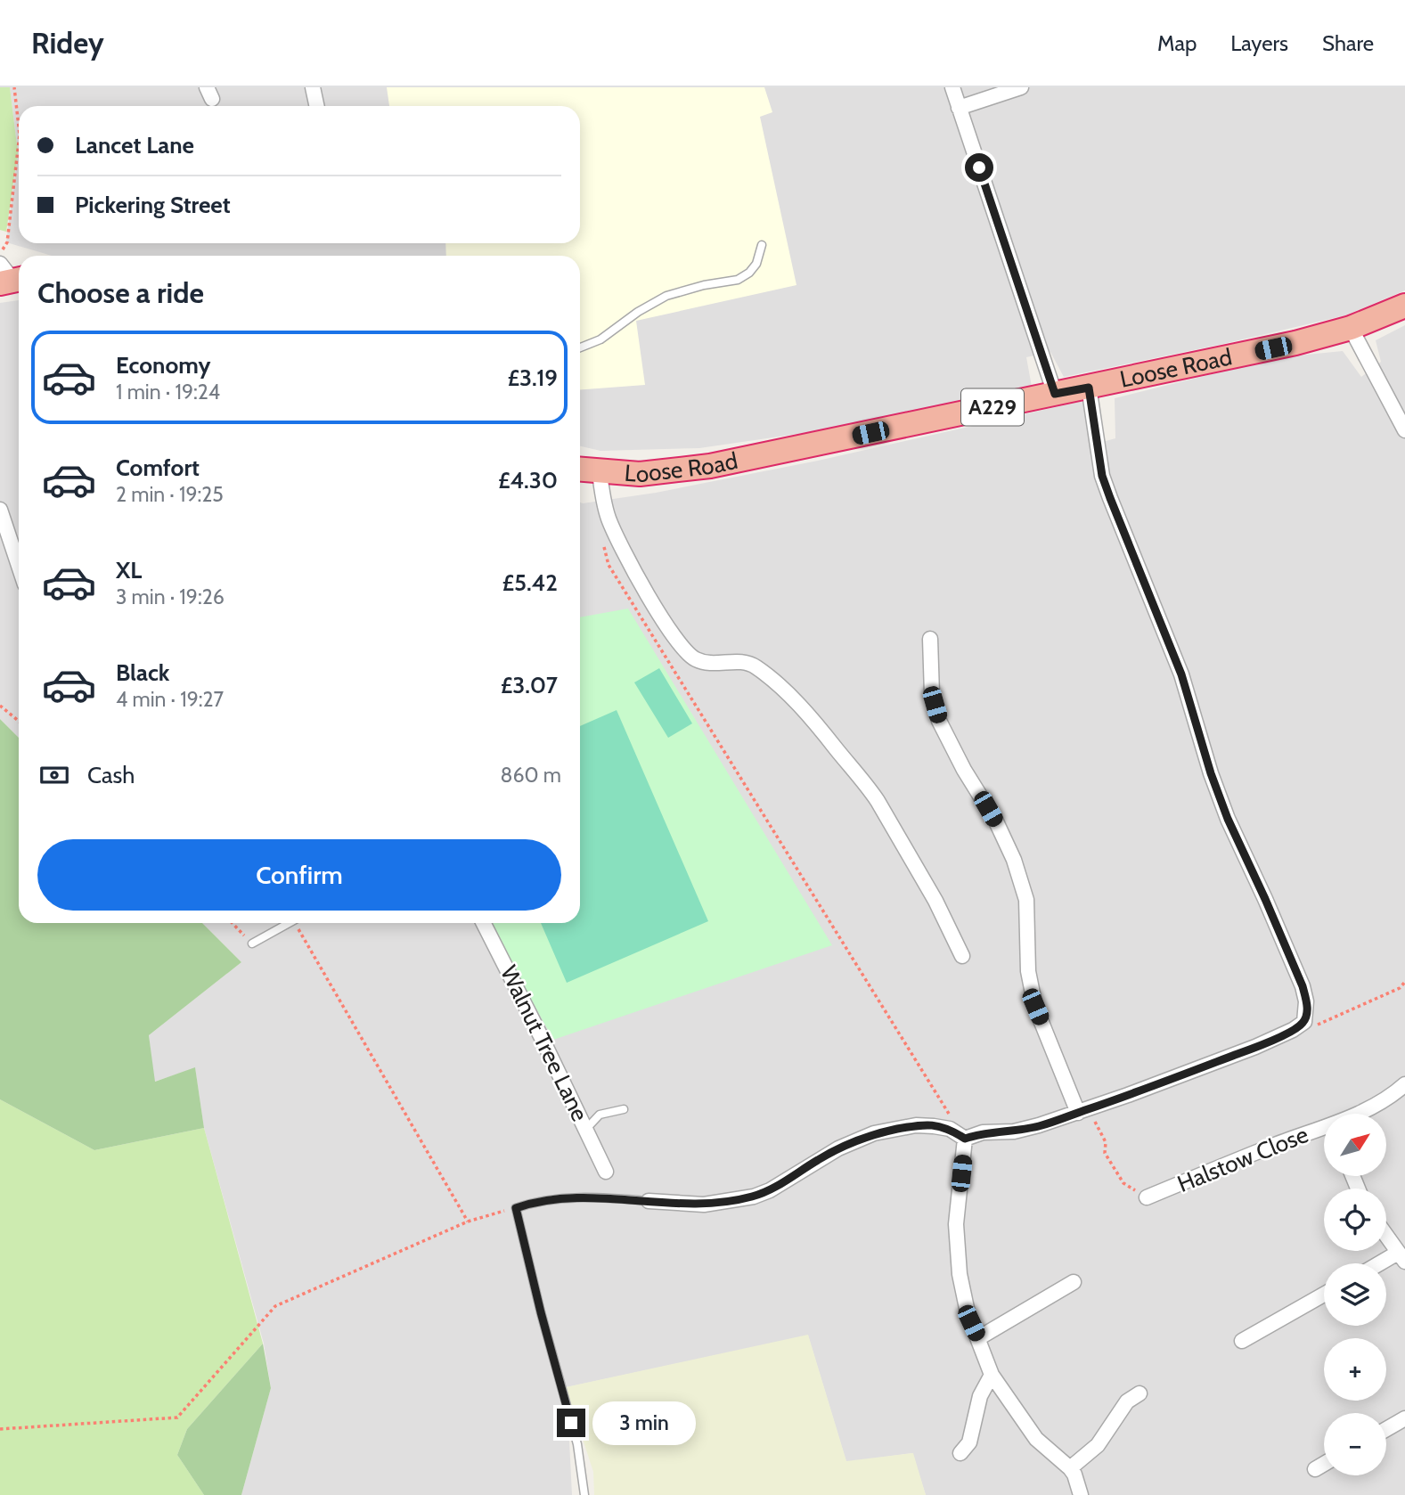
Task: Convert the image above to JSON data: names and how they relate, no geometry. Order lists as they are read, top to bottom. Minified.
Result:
{"streets":{"highway":["Loose Road","A229"],"street":["Walnut Tree Lane","Halstow Close"]},"north":"top right","page":{"header":"Ridey","nav":["Map","Layers","Share"],"banner":["Lancet Lane","Pickering Street"],"heading":"Choose a ride","list":[{"name":"Economy","note":"1 min · 19:24","value":"£3.19"},{"name":"Comfort","note":"2 min · 19:25","value":"£4.30"},{"name":"XL","note":"3 min · 19:26","value":"£5.42"},{"name":"Black","note":"4 min · 19:27","value":"£3.07"}],"pay":["Cash","860 m"],"buttons":"Confirm","map_buttons":["+","−"],"bubble":"3 min"}}
